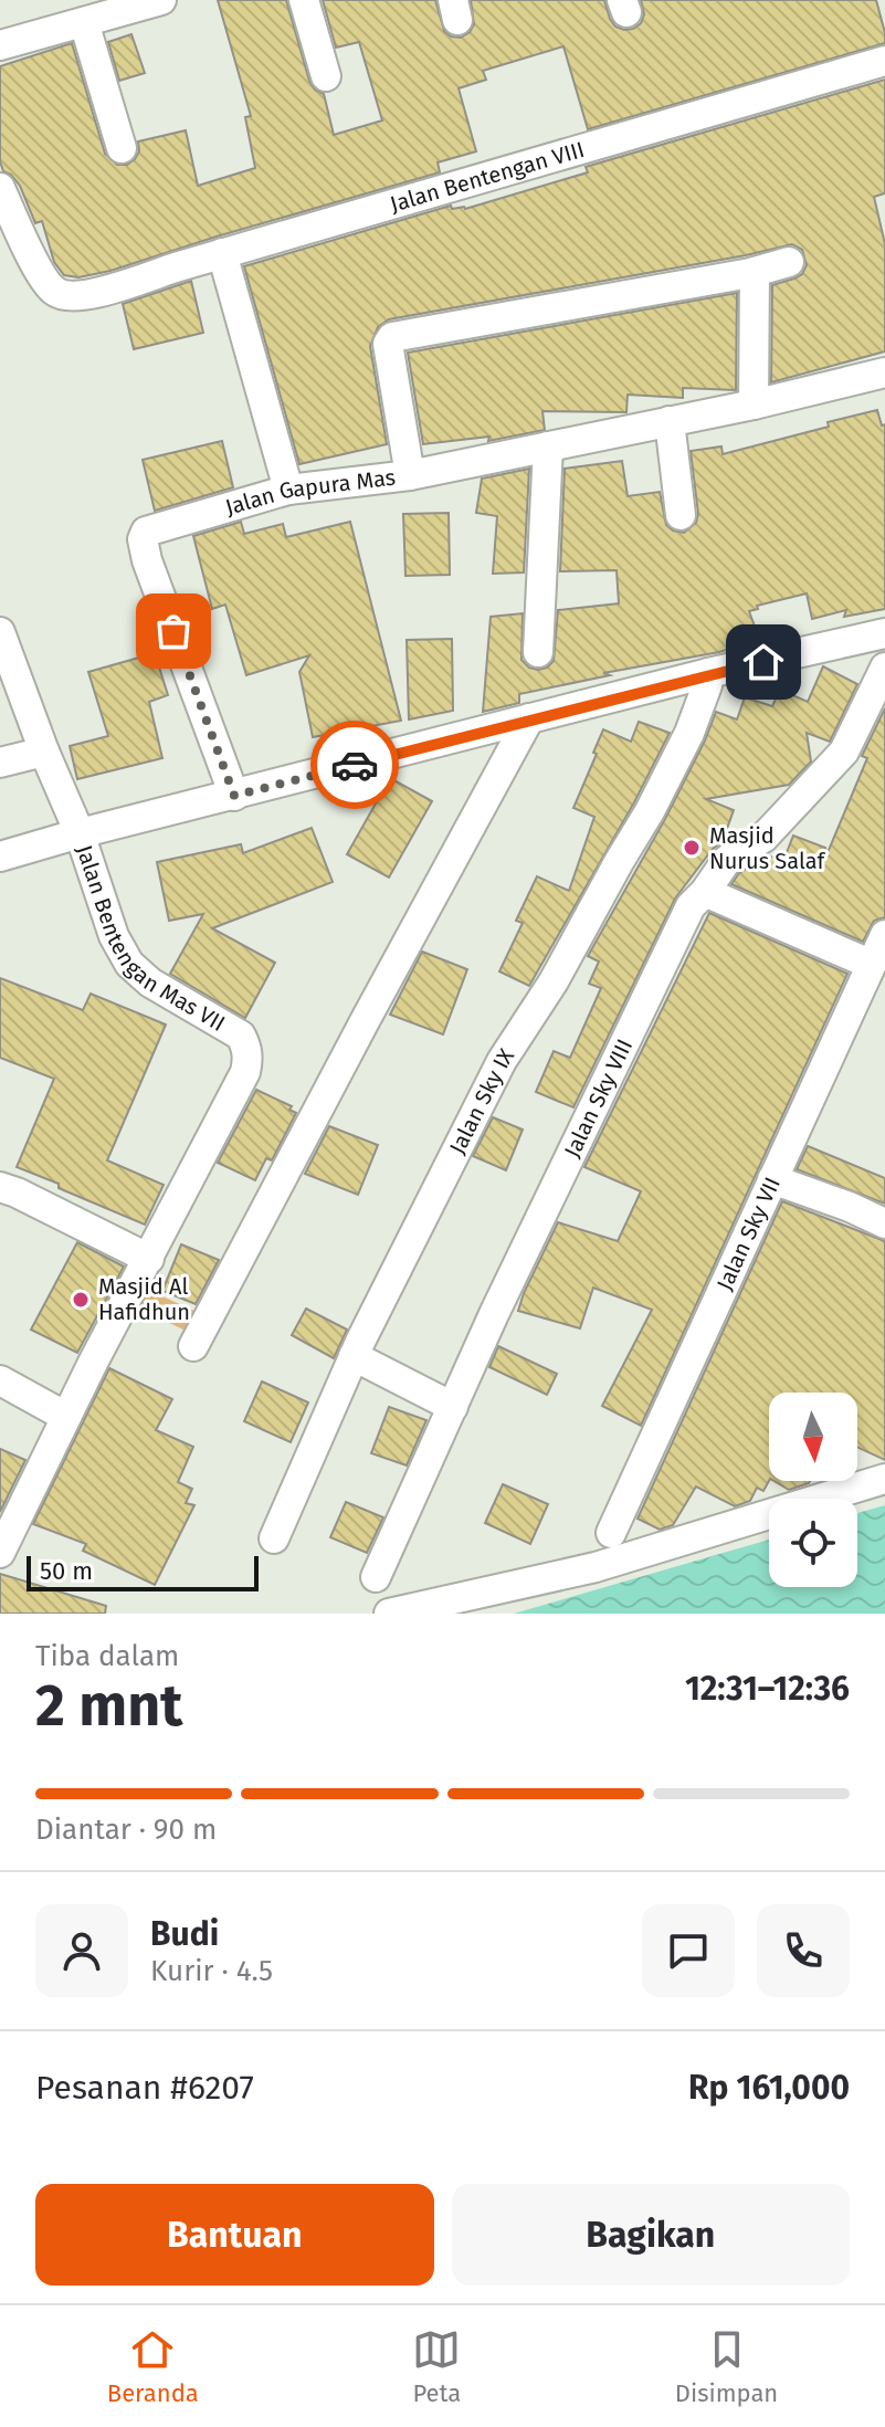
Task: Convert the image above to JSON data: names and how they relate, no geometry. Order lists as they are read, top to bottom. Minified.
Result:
{"streets":{"street":["Jalan Bentengan VIII","Jalan Gapura Mas","Jalan Bentengan Mas VII","Jalan Sky VIII","Jalan Sky IX","Jalan Sky VII"]},"crossings":[["Jalan Gapura Mas","Jalan Bentengan Mas VII"],["Jalan Bentengan Mas VII","Jalan Sky IX"]],"places":["Masjid Nurus Salaf","Masjid Al Hafidhun"],"scale_bar":"50 m","north":"bottom","page":{"scale":"50 m","heading":["2 mnt","Tiba dalam","12:31–12:36"],"panel":["Budi","Kurir · 4.5","Pesanan #6207","Rp 161,000"],"bar":"Diantar · 90 m","buttons":["Bantuan","Bagikan"],"tabs":["Beranda","Peta","Disimpan"]}}
